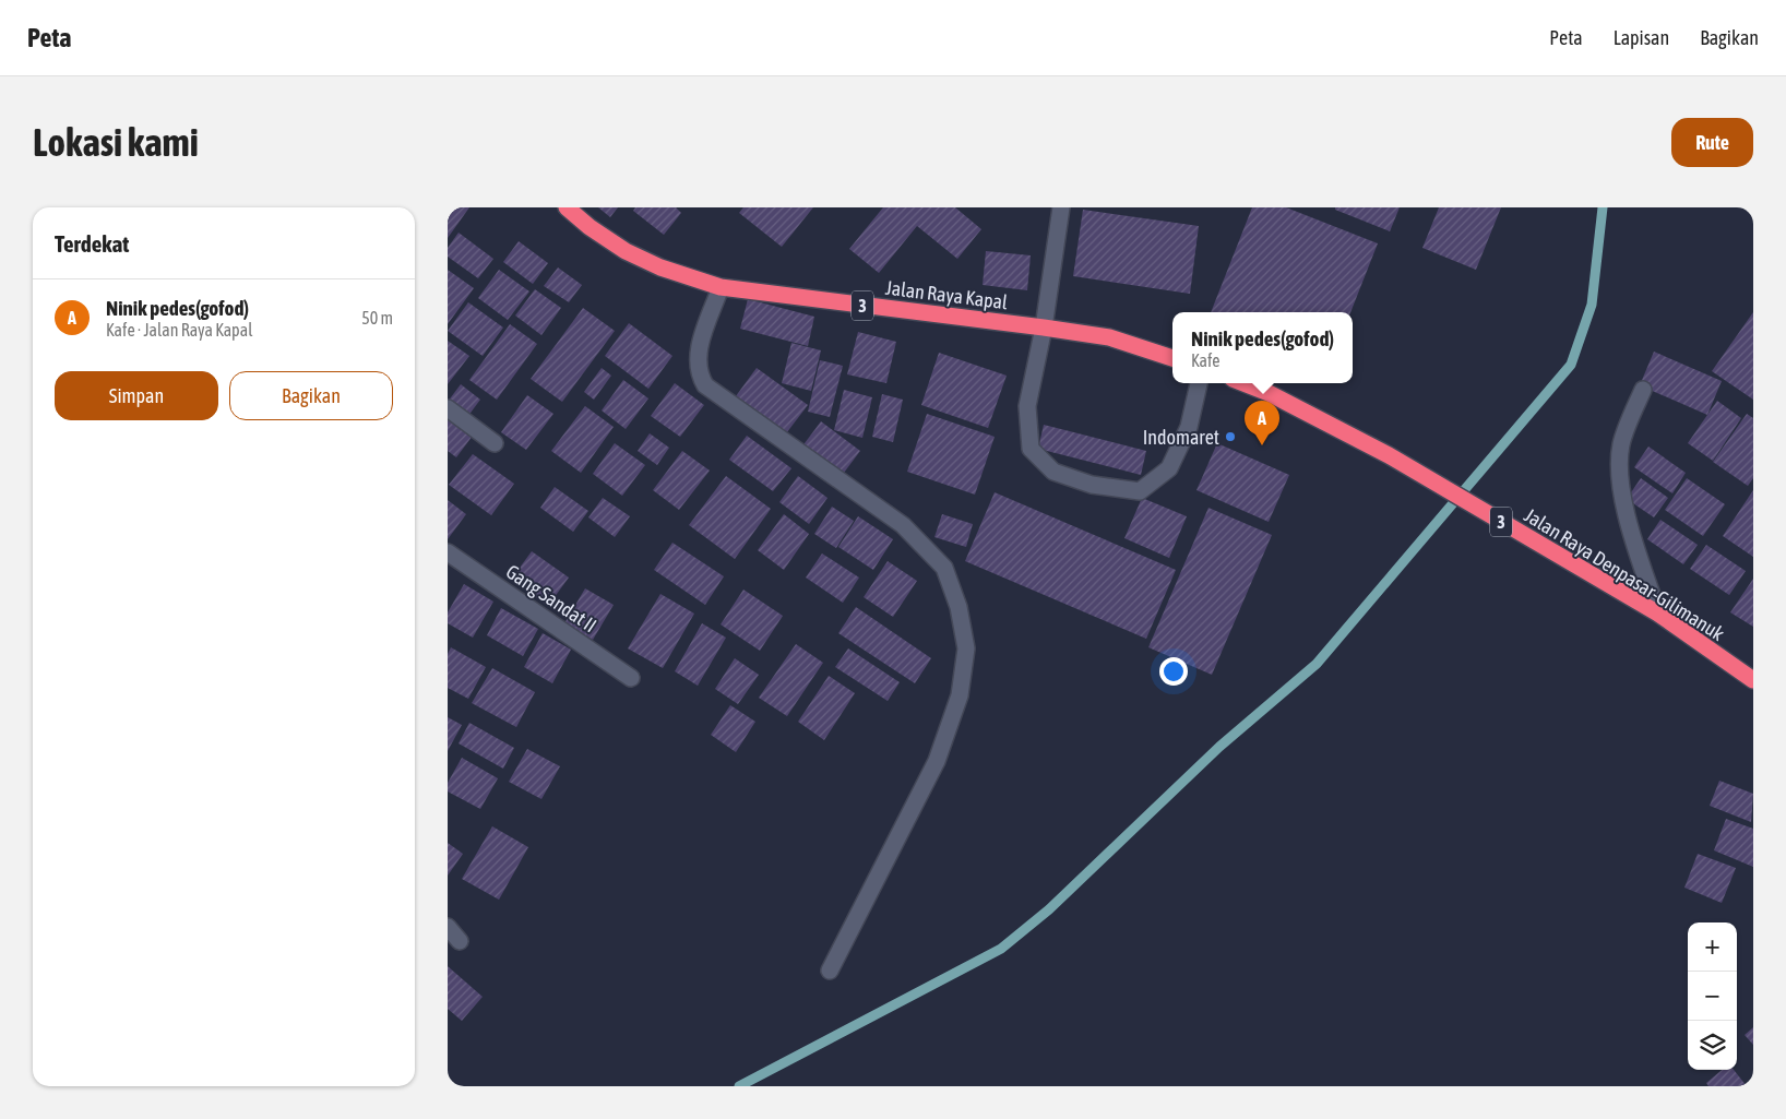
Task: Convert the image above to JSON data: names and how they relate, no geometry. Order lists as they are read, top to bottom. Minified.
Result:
{"streets":{"highway":["Jalan Raya Kapal","3","Jalan Raya Denpasar-Gilimanuk"],"street":["Gang Sandat II"]},"places":["Indomaret"],"page":{"header":"Peta","nav":["Peta","Lapisan","Bagikan"],"buttons":["Rute",["Simpan","Bagikan"]],"title":"Lokasi kami","heading":"Terdekat","list":[{"mark":"A","name":"Ninik pedes(gofod)","note":"Kafe · Jalan Raya Kapal","value":"50 m"}],"popup":["Ninik pedes(gofod)","Kafe"],"pins":"A","map_buttons":["+","−"]}}
